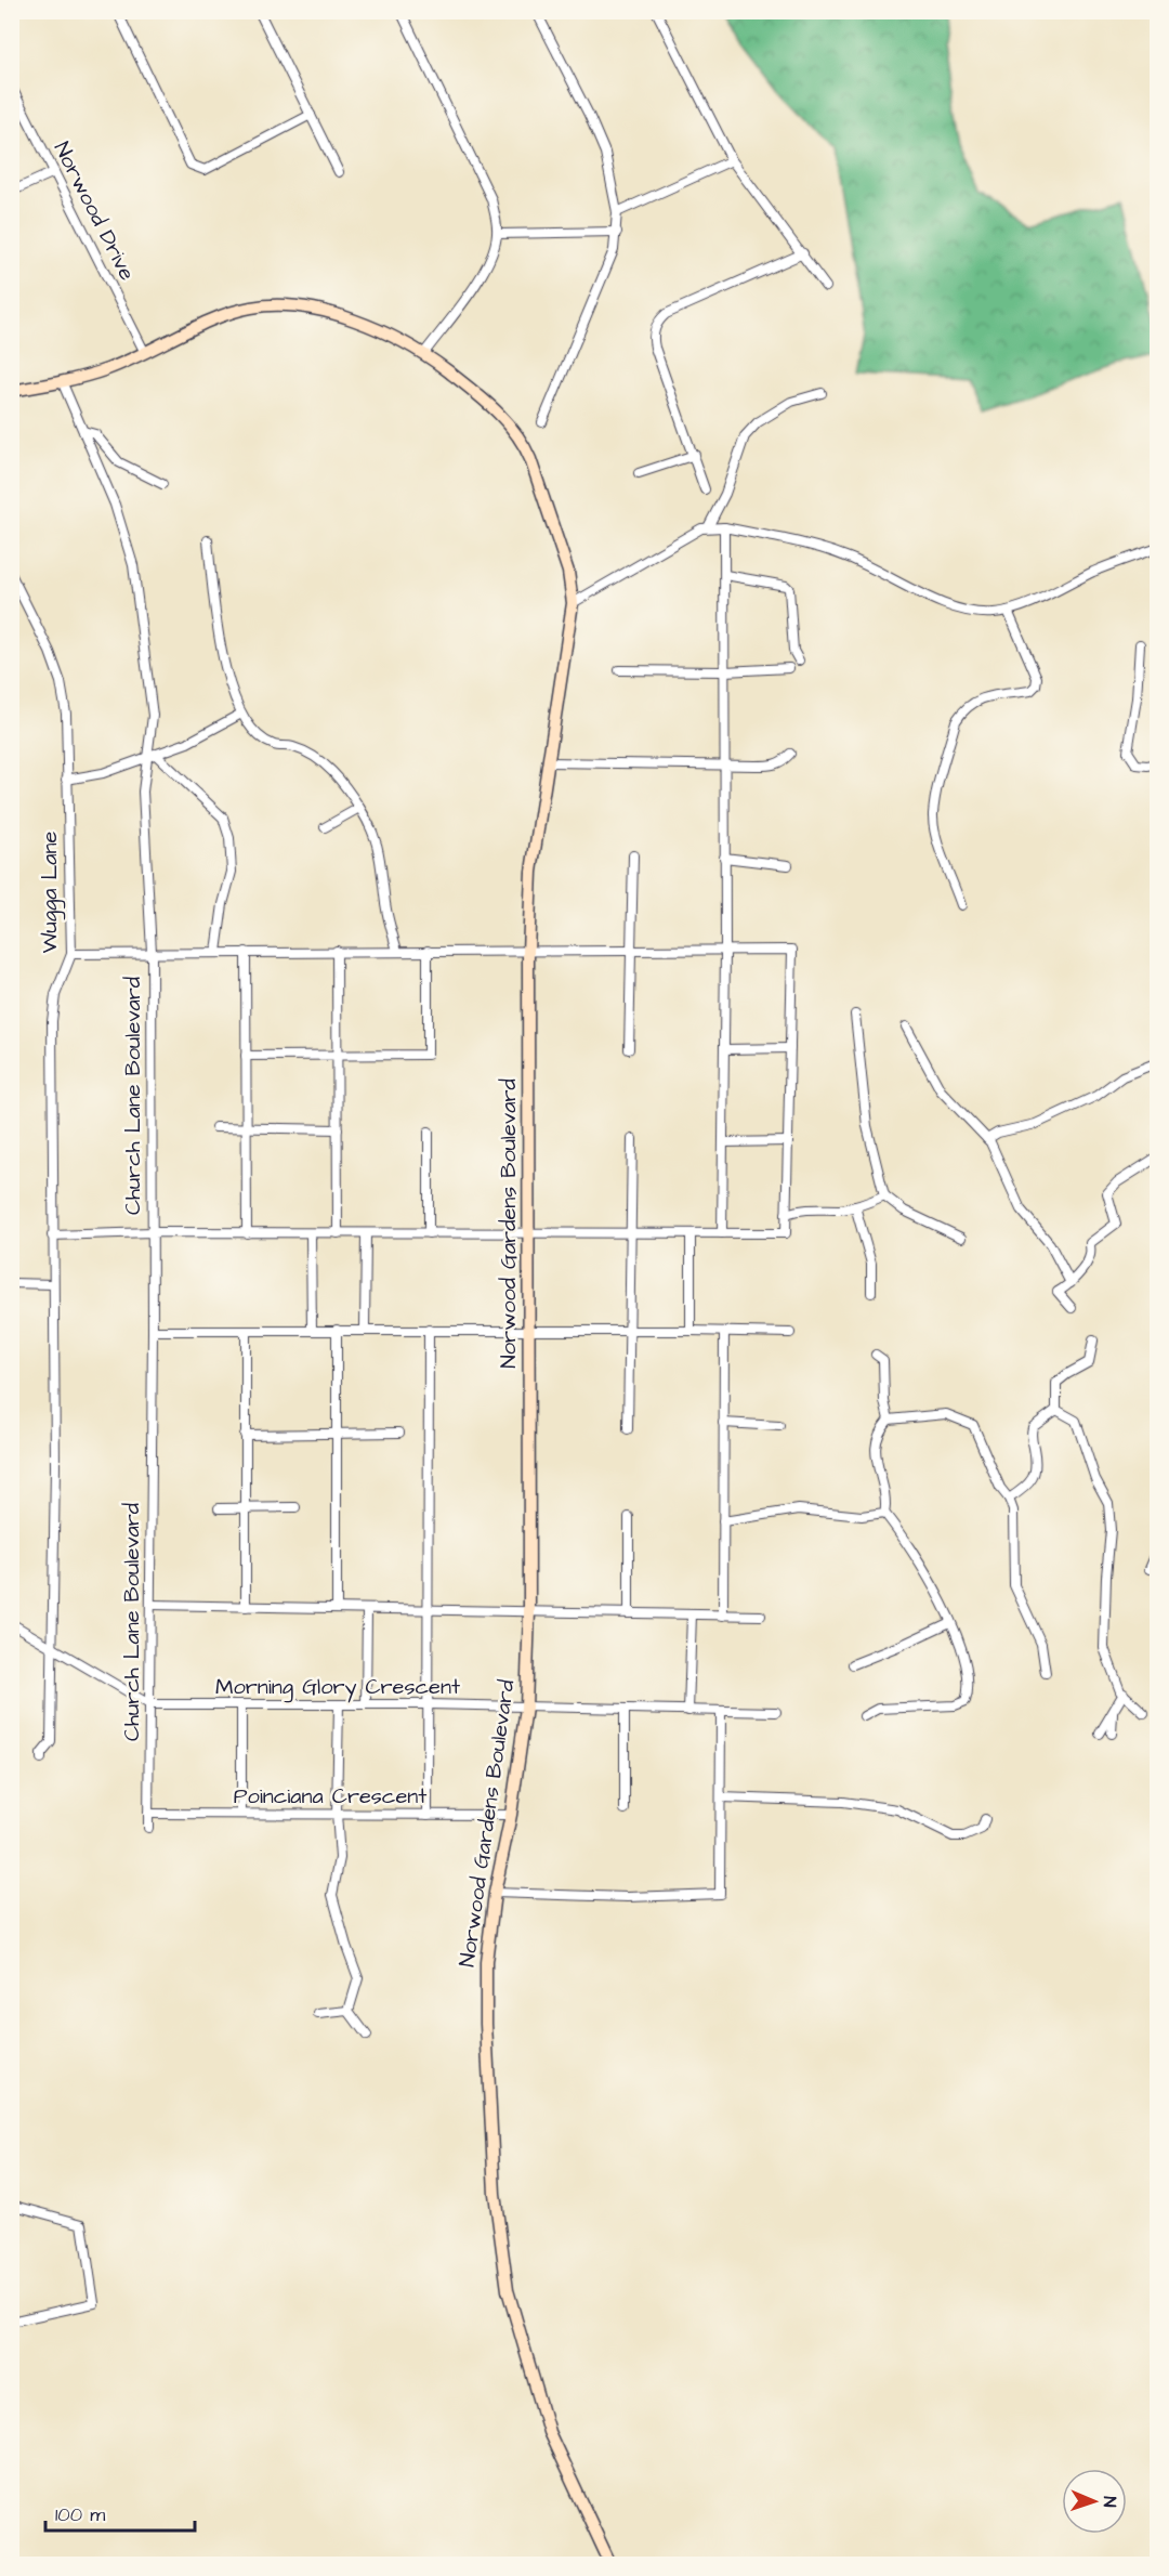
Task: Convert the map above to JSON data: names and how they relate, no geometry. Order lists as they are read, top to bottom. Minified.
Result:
{"streets":{"street":["Norwood Drive","Wugga Lane","Church Lane Boulevard","Norwood Gardens Boulevard","Morning Glory Crescent","Poinciana Crescent"]},"crossings":[["Norwood Drive","Norwood Gardens Boulevard"],["Church Lane Boulevard","Norwood Gardens Boulevard"],["Church Lane Boulevard","Morning Glory Crescent"],["Church Lane Boulevard","Poinciana Crescent"],["Norwood Gardens Boulevard","Morning Glory Crescent"],["Norwood Gardens Boulevard","Poinciana Crescent"]],"scale_bar":"100 m","north":"right"}
